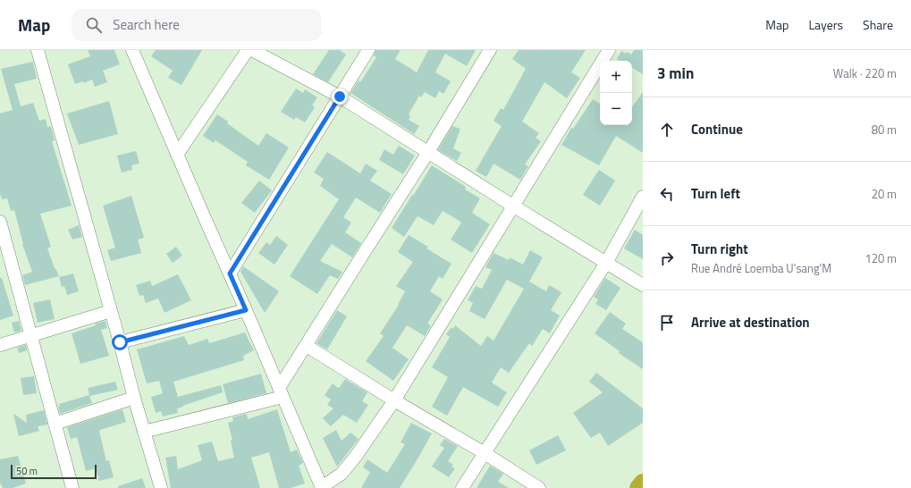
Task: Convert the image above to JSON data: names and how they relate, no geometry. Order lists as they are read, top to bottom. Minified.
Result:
{"scale_bar":"50 m","page":{"header":"Map","search":"Search here","nav":["Map","Layers","Share"],"heading":["3 min","Walk · 220 m"],"map_buttons":["+","−"],"list":[["Continue","80 m"],["Turn left","20 m"],["Turn right","Rue André Loemba U'sang'M","120 m"],"Arrive at destination"],"scale":"50 m"}}
